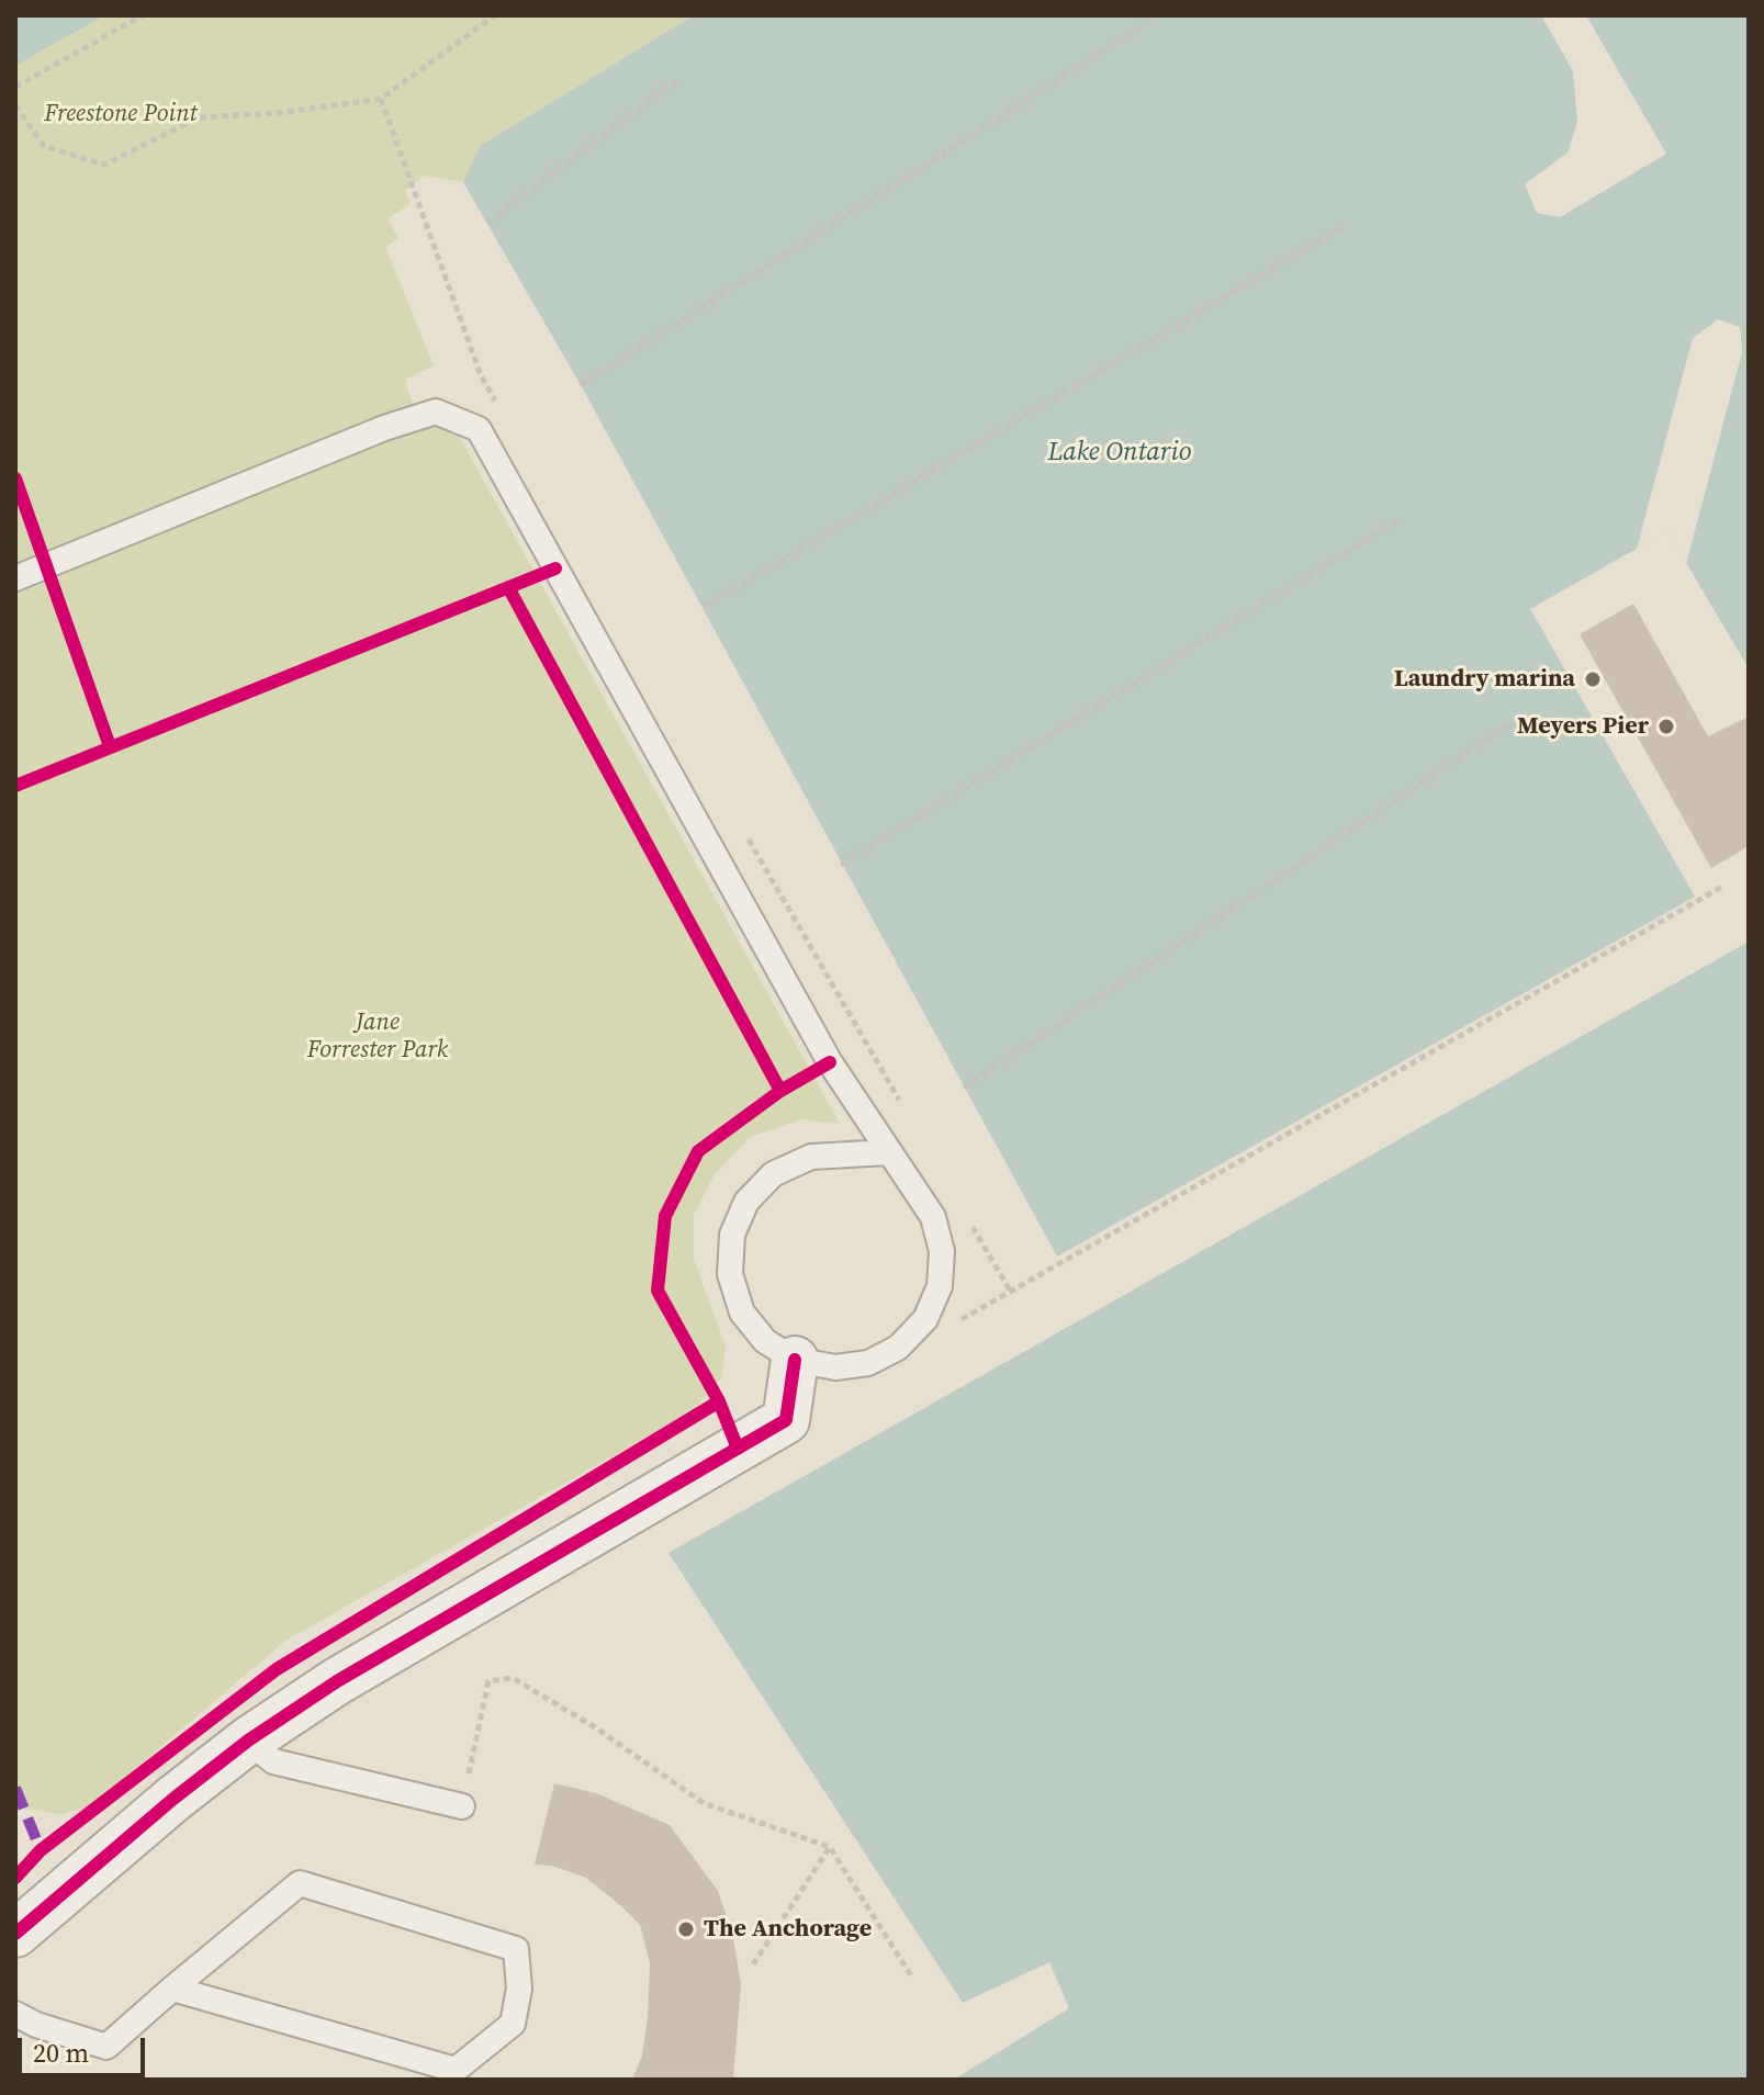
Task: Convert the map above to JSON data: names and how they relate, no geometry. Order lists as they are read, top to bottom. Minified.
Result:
{"water":["Lake Ontario"],"parks":["Freestone Point","Jane Forrester Park"],"places":["Laundry marina","Meyers Pier","The Anchorage"],"scale_bar":"20 m"}
